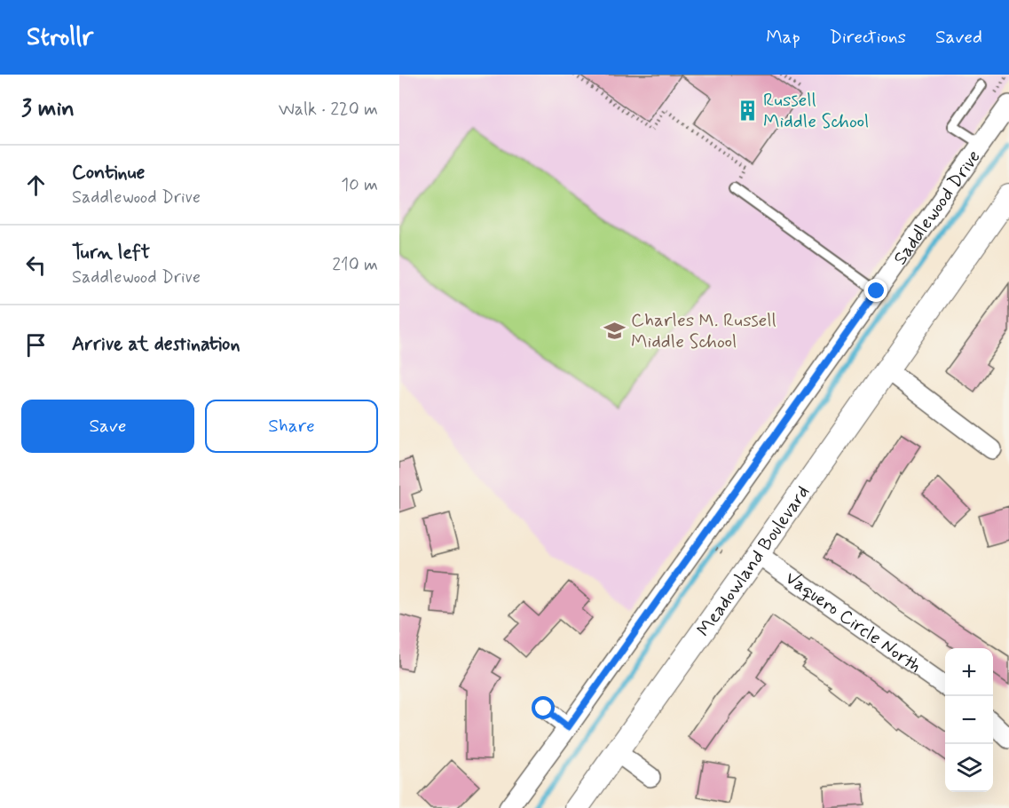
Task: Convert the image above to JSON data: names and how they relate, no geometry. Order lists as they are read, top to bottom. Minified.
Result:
{"streets":{"street":["Saddlewood Drive","Meadowland Boulevard","Vaquero Circle North"]},"crossings":[["Meadowland Boulevard","Vaquero Circle North"]],"places":{"building":["Russell Middle School"],"school or university":["Charles M. Russell Middle School"]},"page":{"header":"Strollr","nav":["Map","Directions","Saved"],"heading":["3 min","Walk · 220 m"],"list":[["Continue","Saddlewood Drive","10 m"],["Turn left","Saddlewood Drive","210 m"],"Arrive at destination"],"buttons":["Save","Share"],"map_buttons":["+","−"]}}
